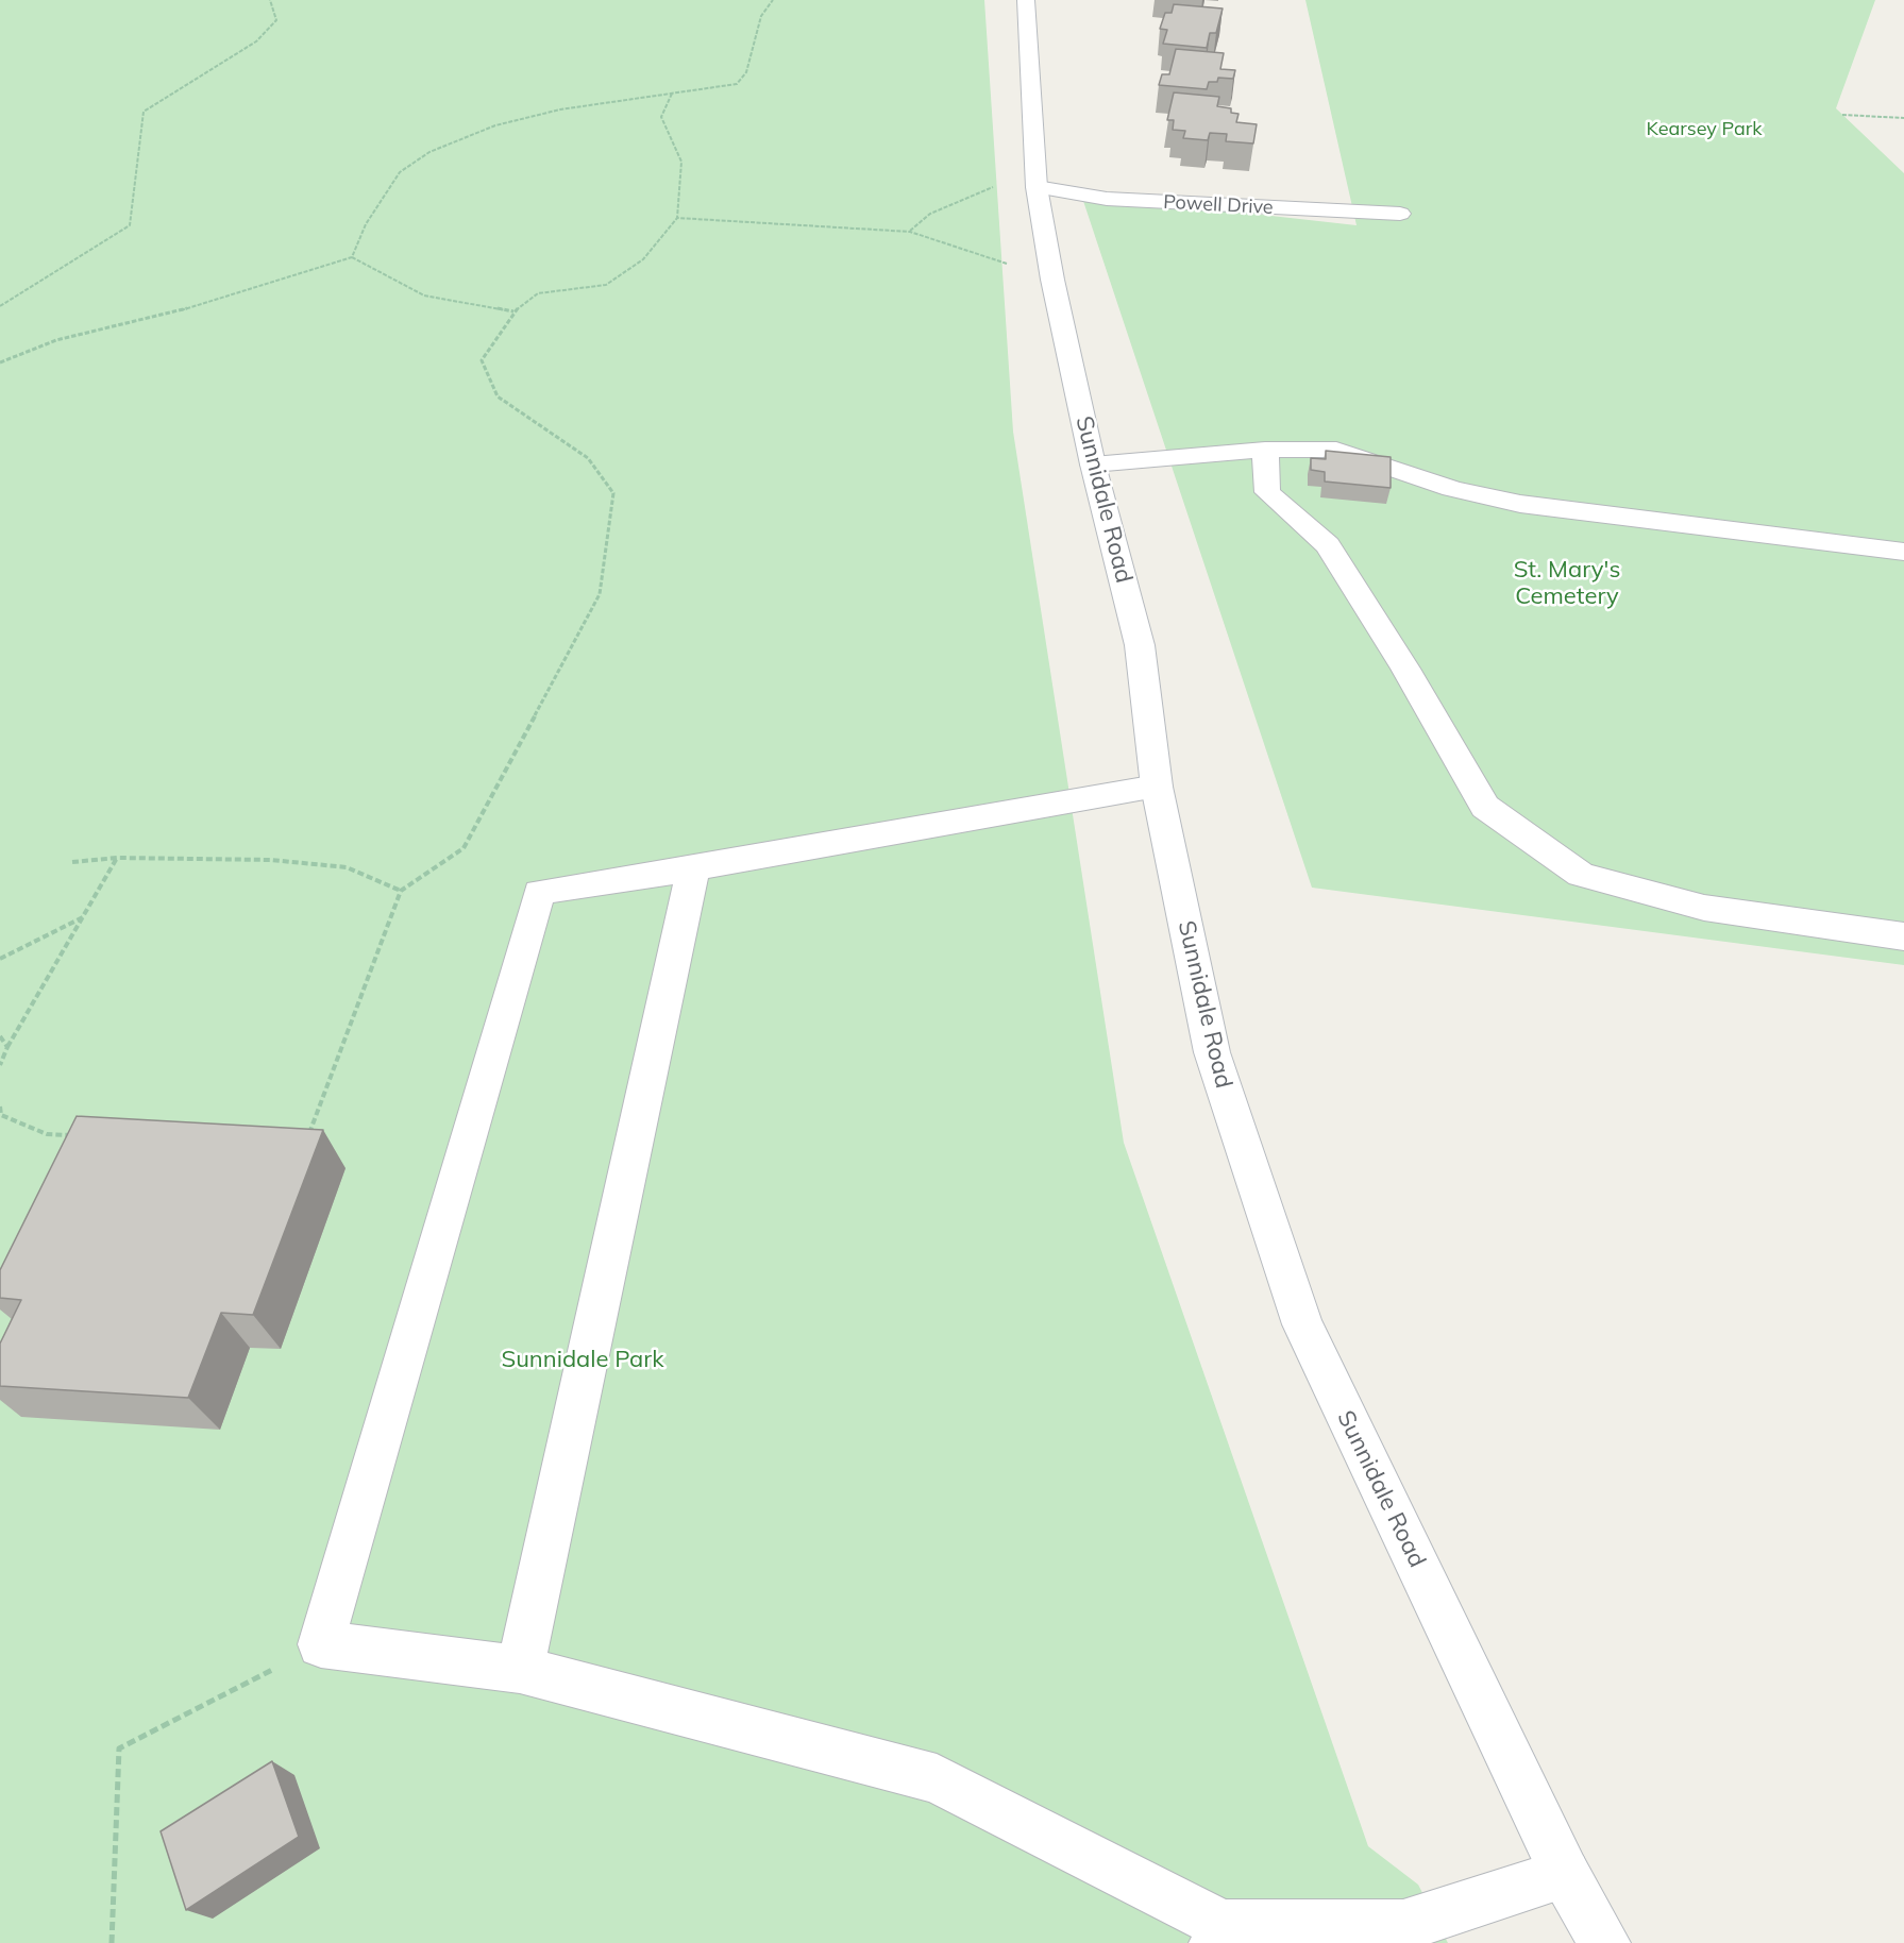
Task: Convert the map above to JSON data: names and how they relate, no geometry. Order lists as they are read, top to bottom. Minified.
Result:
{"streets":{"main road":["Powell Drive","Sunnidale Road"]},"crossings":[["Powell Drive","Sunnidale Road"]],"parks":["Kearsey Park","St. Mary's Cemetery","Sunnidale Park"]}
